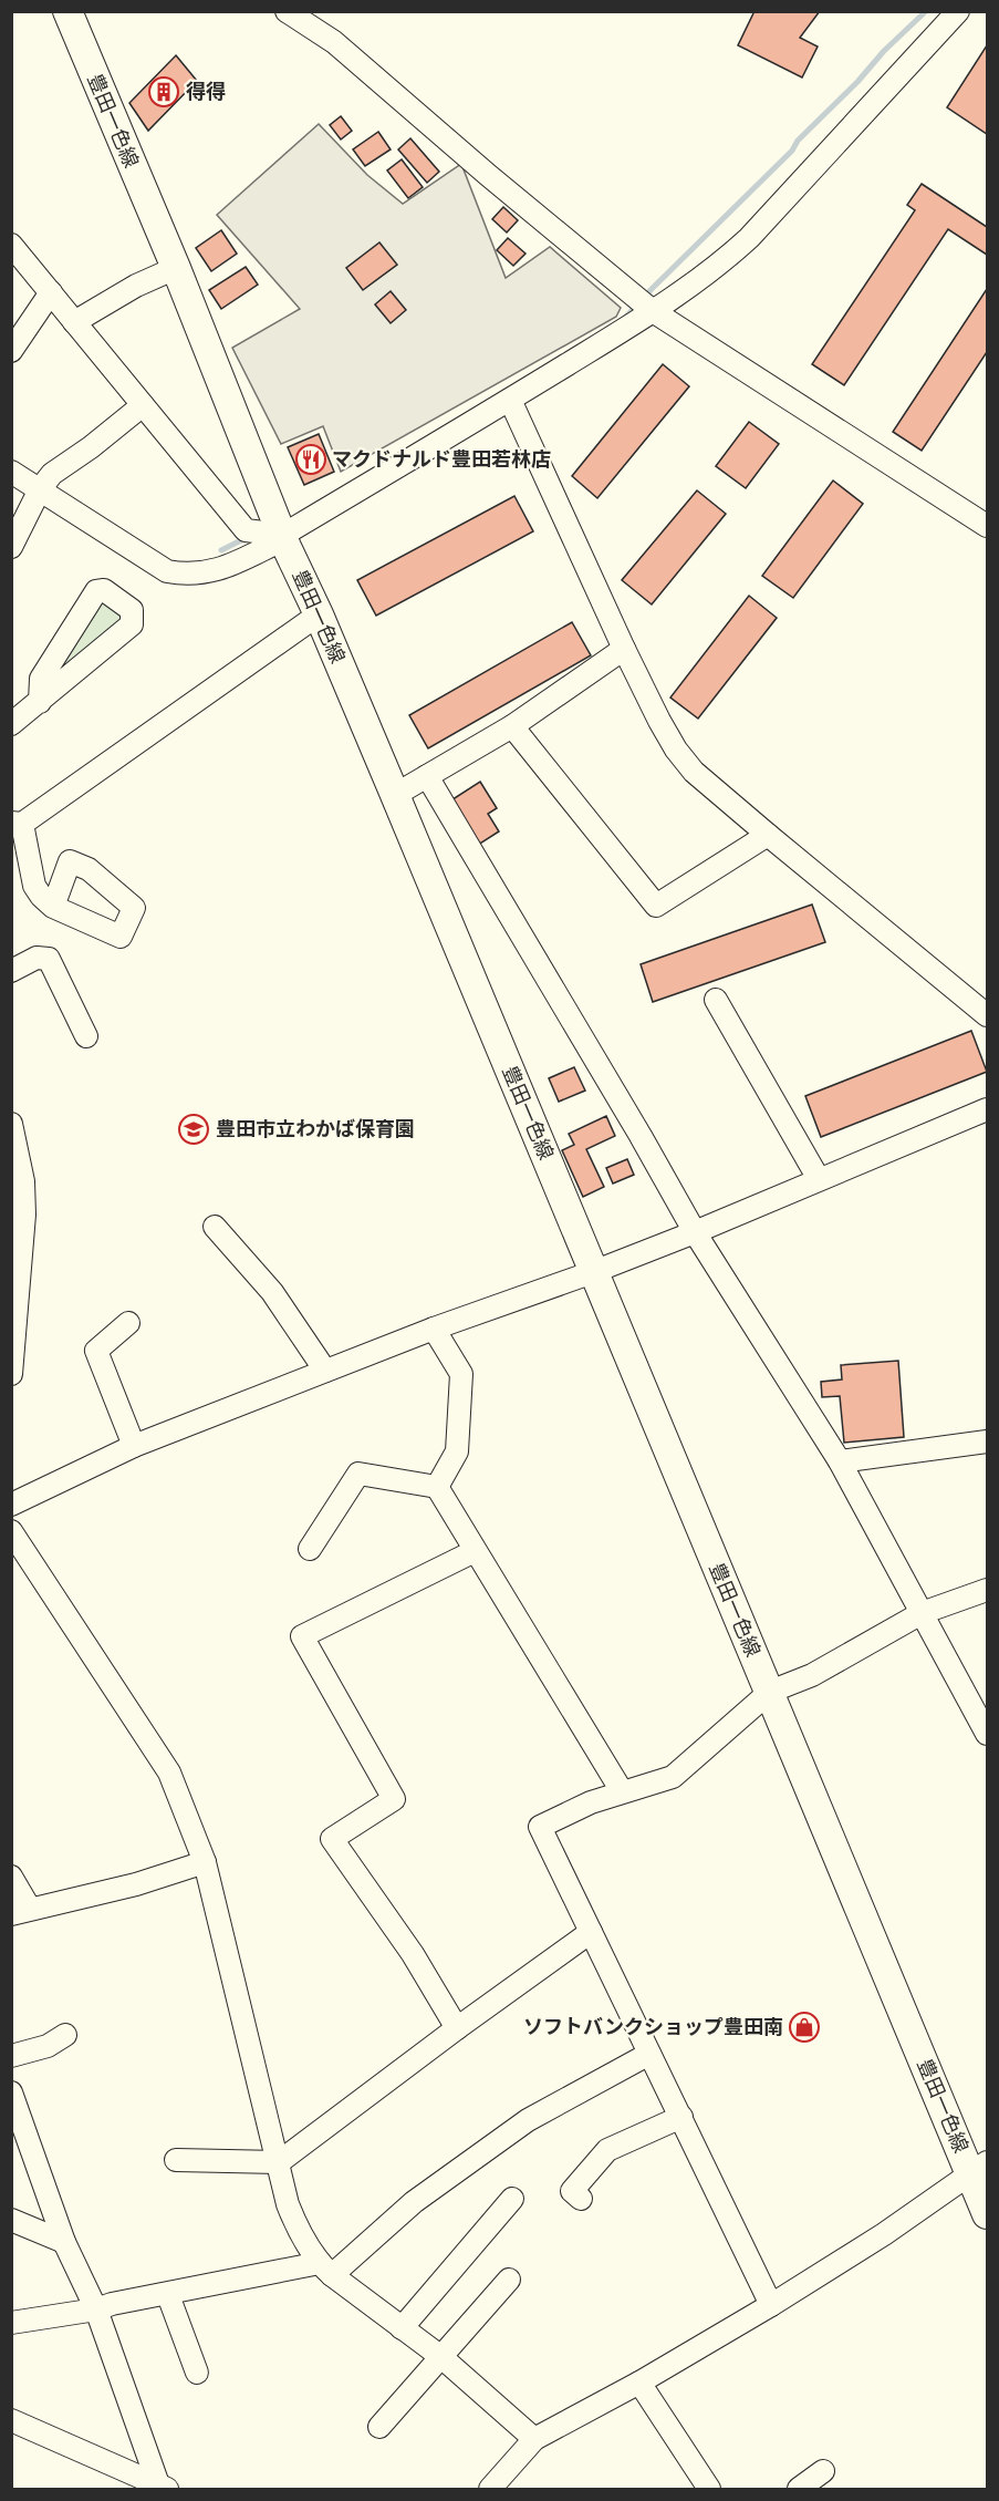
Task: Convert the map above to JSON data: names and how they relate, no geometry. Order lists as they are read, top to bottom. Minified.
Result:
{"streets":{"main road":["豊田一色線"]},"places":{"building":["得得"],"restaurant":["マクドナルド豊田若林店"],"school or university":["豊田市立わかば保育園"],"shop":["ソフトバンクショップ豊田南"]}}
